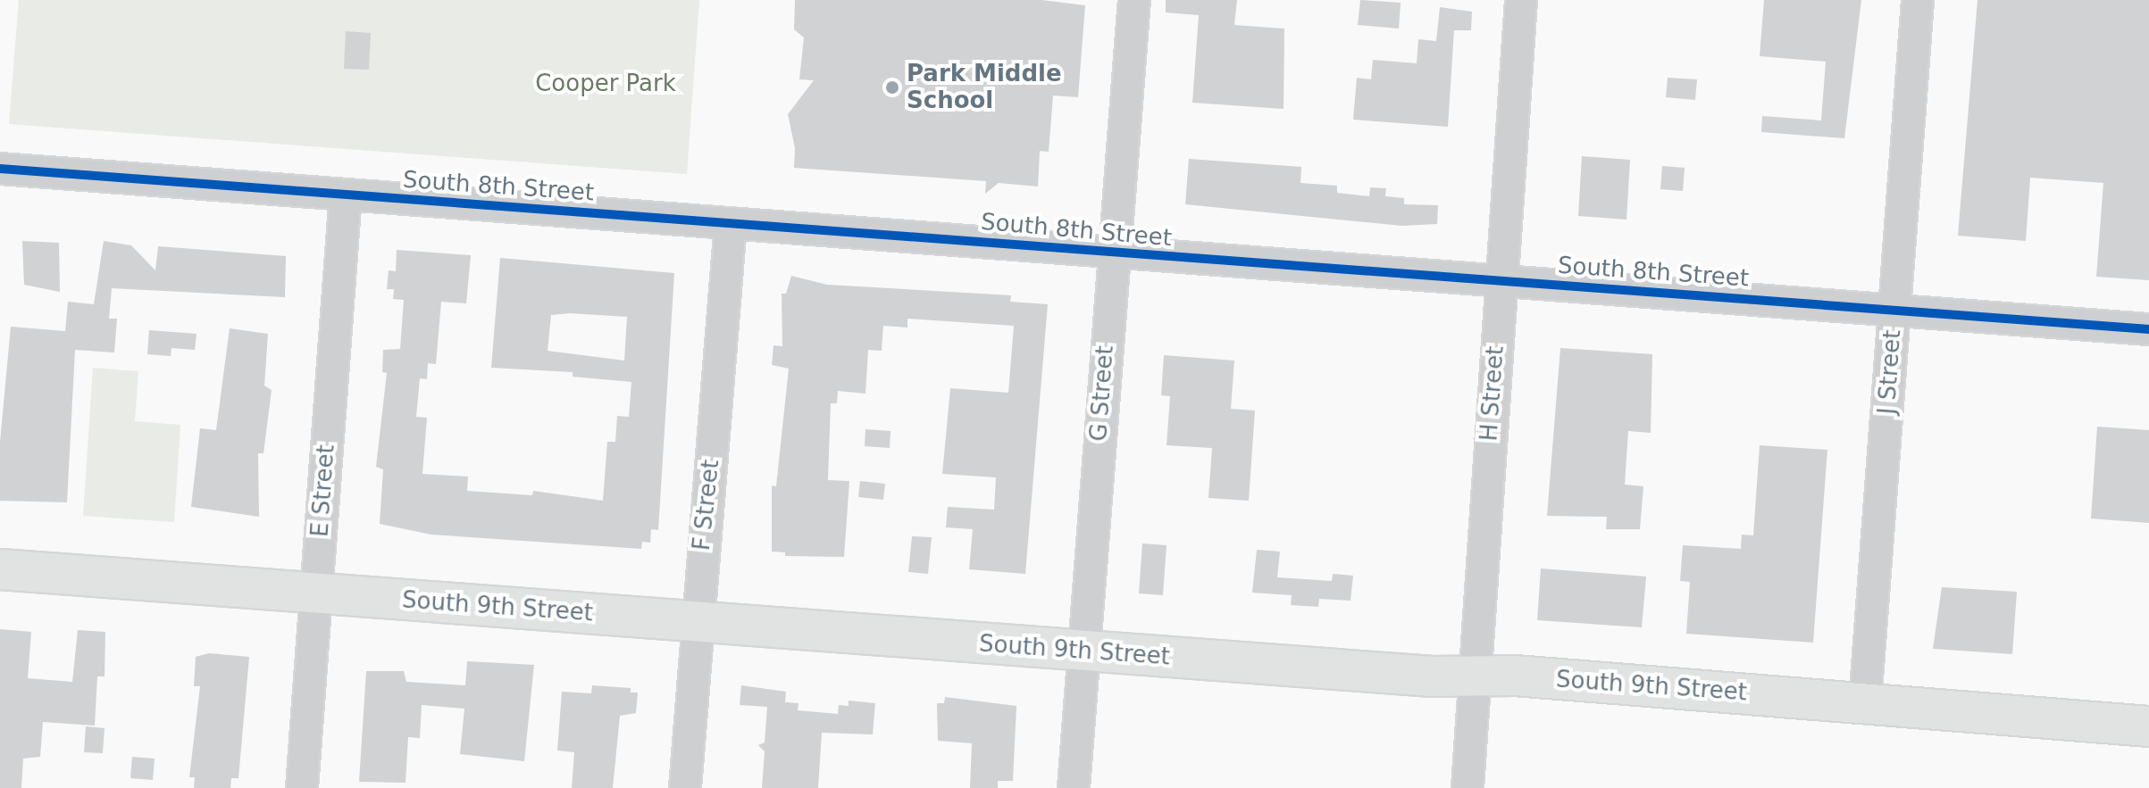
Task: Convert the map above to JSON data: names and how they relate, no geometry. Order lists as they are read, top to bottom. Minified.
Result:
{"streets":{"main road":["South 9th Street"],"street":["South 8th Street","J Street","G Street","H Street","E Street","F Street"]},"crossings":[["South 8th Street","J Street"],["South 8th Street","G Street"],["South 8th Street","H Street"],["South 8th Street","E Street"],["South 8th Street","F Street"],["J Street","South 9th Street"],["G Street","South 9th Street"],["H Street","South 9th Street"],["E Street","South 9th Street"],["F Street","South 9th Street"]],"parks":["Cooper Park"],"places":["Park Middle School"]}
